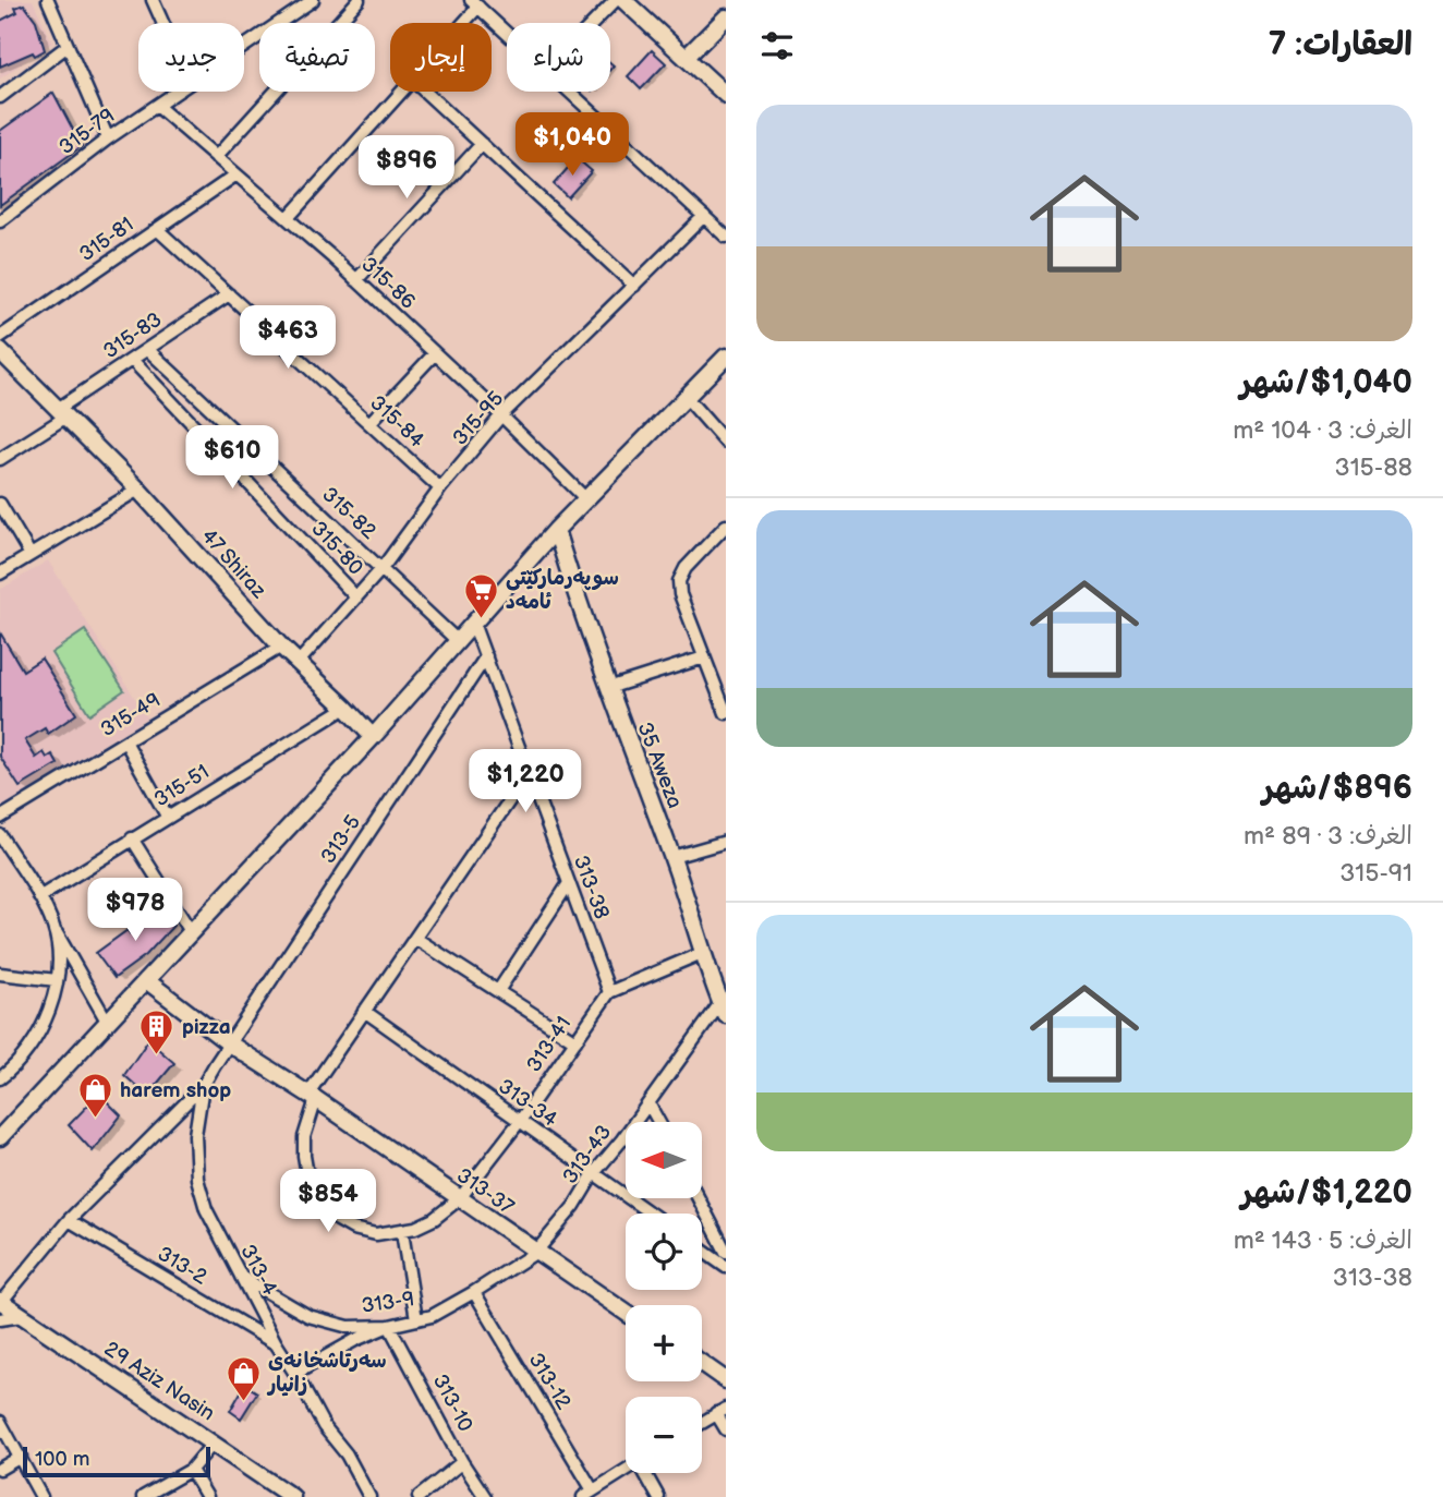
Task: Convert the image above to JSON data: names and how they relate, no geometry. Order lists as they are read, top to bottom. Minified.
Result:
{"streets":{"street":["315-79","315-81","315-86","315-83","315-95","315-84","315-82","315-80","47 Shiraz","315-49","35 Aweza","315-51","313-5","313-38","313-41","313-34","313-43","313-37","313-2","313-4","313-9","29 Aziz Nasin","313-12","313-10"]},"crossings":[["315-79","315-86"],["315-81","315-86"],["315-81","315-84"],["315-86","315-95"],["315-83","315-84"],["315-83","315-82"],["315-83","315-80"],["315-83","47 Shiraz"],["315-95","315-84"],["315-95","315-82"],["315-95","315-80"],["315-95","47 Shiraz"],["47 Shiraz","315-49"],["47 Shiraz","315-51"],["35 Aweza","313-43"],["313-5","313-38"],["313-5","313-37"],["313-5","313-4"],["313-38","313-41"],["313-41","313-34"],["313-41","313-37"],["313-34","313-43"],["313-43","313-37"],["313-43","313-9"],["313-37","313-4"],["313-37","313-9"],["313-2","313-4"],["313-4","313-9"],["313-9","313-12"],["313-9","313-10"]],"places":{"supermarket":["سوپەرمارکێتی ئامەد"],"building":["pizza"],"shop":["harem shop","سەرتاشخانەی زانیار"]},"scale_bar":"100 m","north":"left","page":{"heading":"العقارات: 7","chip":["شراء","إيجار","تصفية","جديد"],"list":[{"name":"$1,040/شهر","note":"الغرف: 3 · 104 m² · 315-88"},{"name":"$896/شهر","note":"الغرف: 3 · 89 m² · 315-91"},{"name":"$1,220/شهر","note":"الغرف: 5 · 143 m² · 313-38"}],"price":["$1,040","$896","$463","$610","$1,220","$978","$854"],"map_buttons":["+","−"],"scale":"100 m"}}
